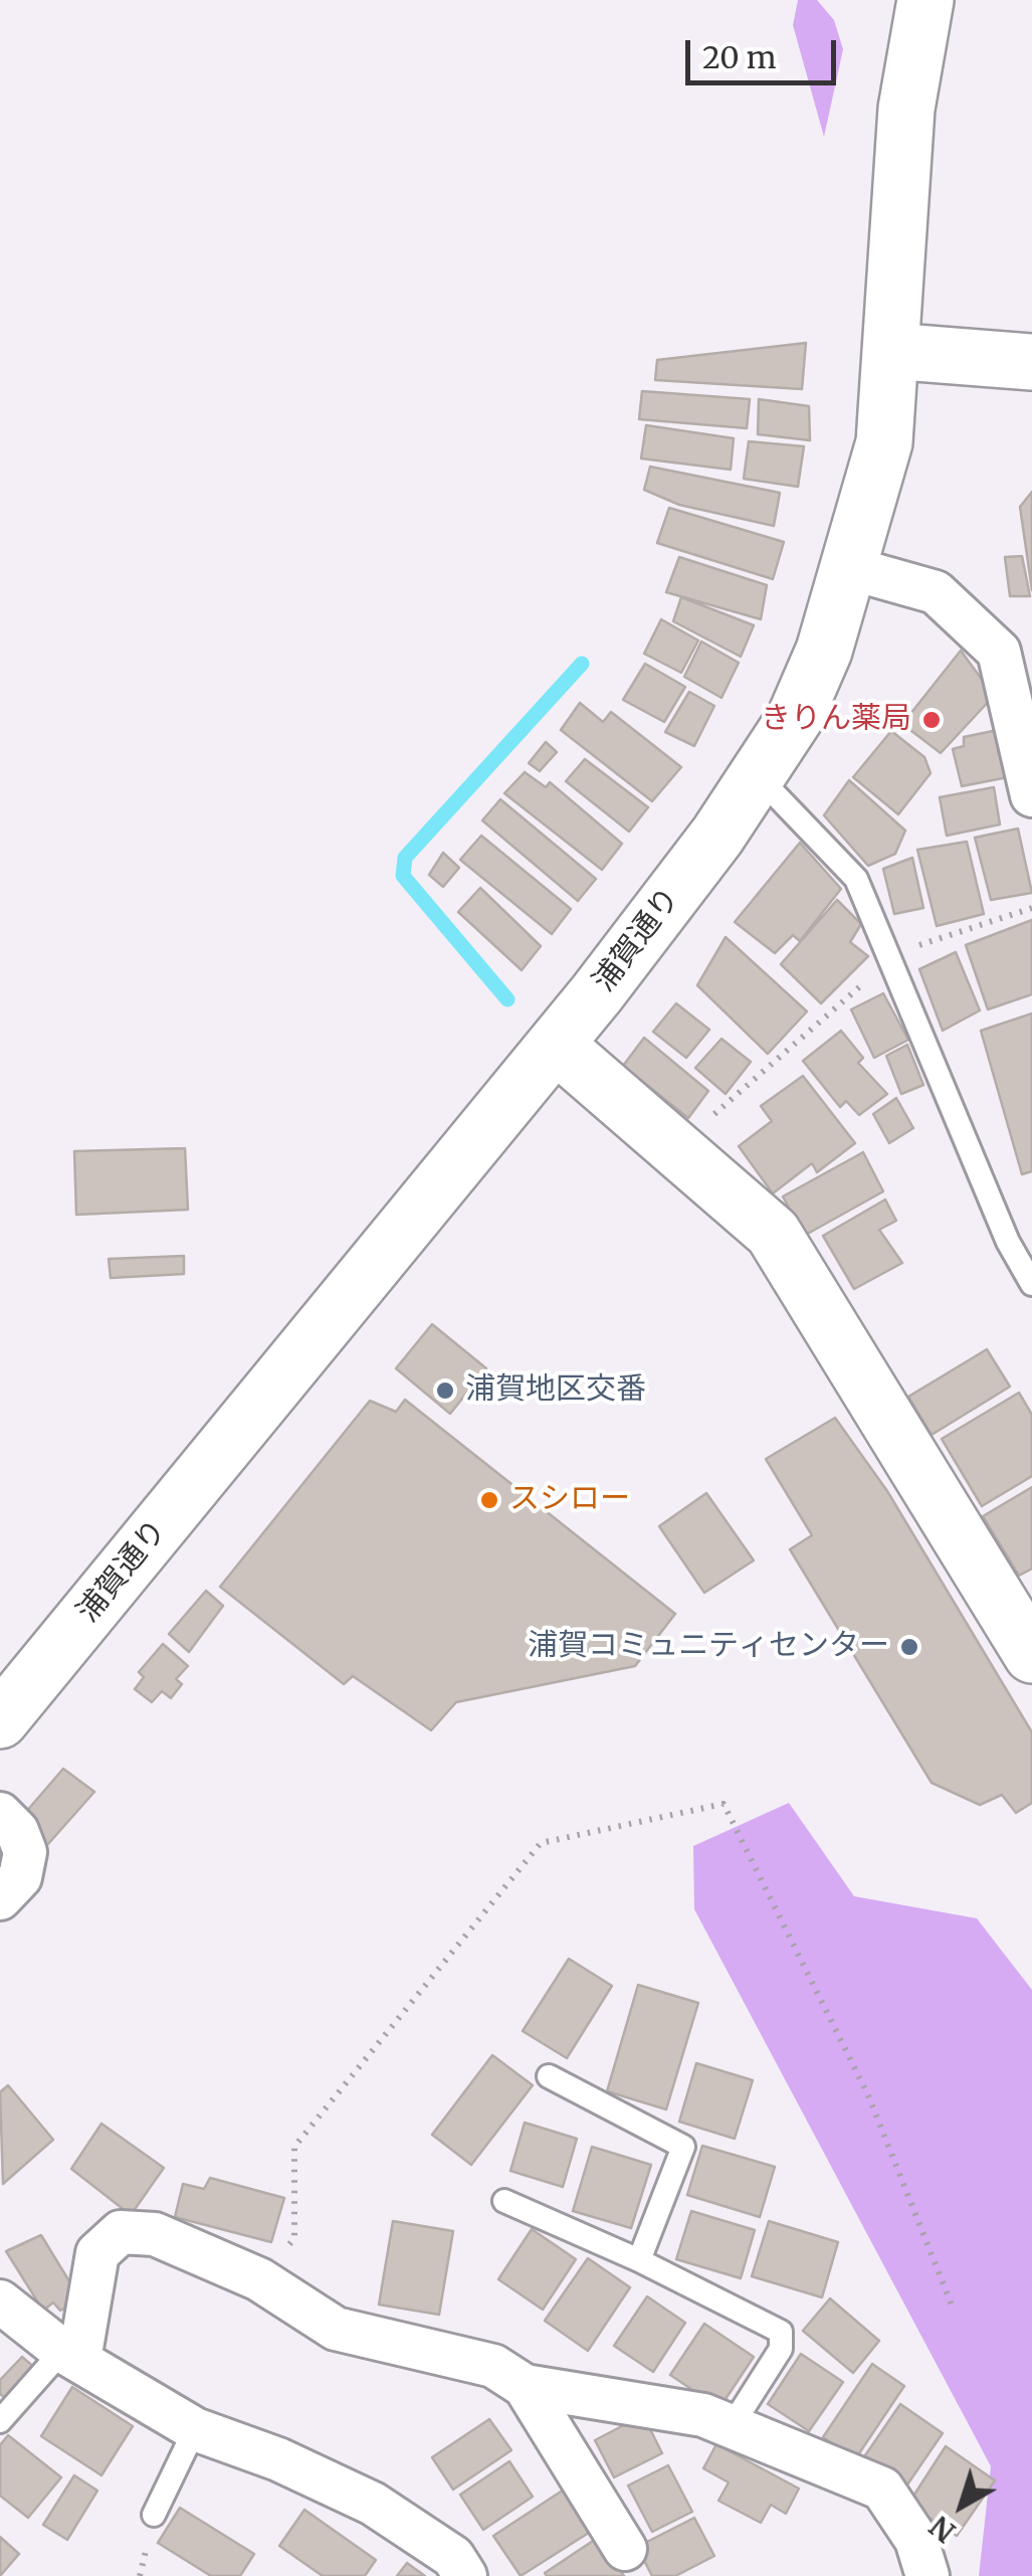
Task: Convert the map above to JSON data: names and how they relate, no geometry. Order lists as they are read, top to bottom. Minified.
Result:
{"streets":{"main road":["浦賀通り"]},"places":["きりん薬局","浦賀地区交番","スシロー","浦賀コミュニティセンター"],"scale_bar":"20 m","north":"bottom left"}
